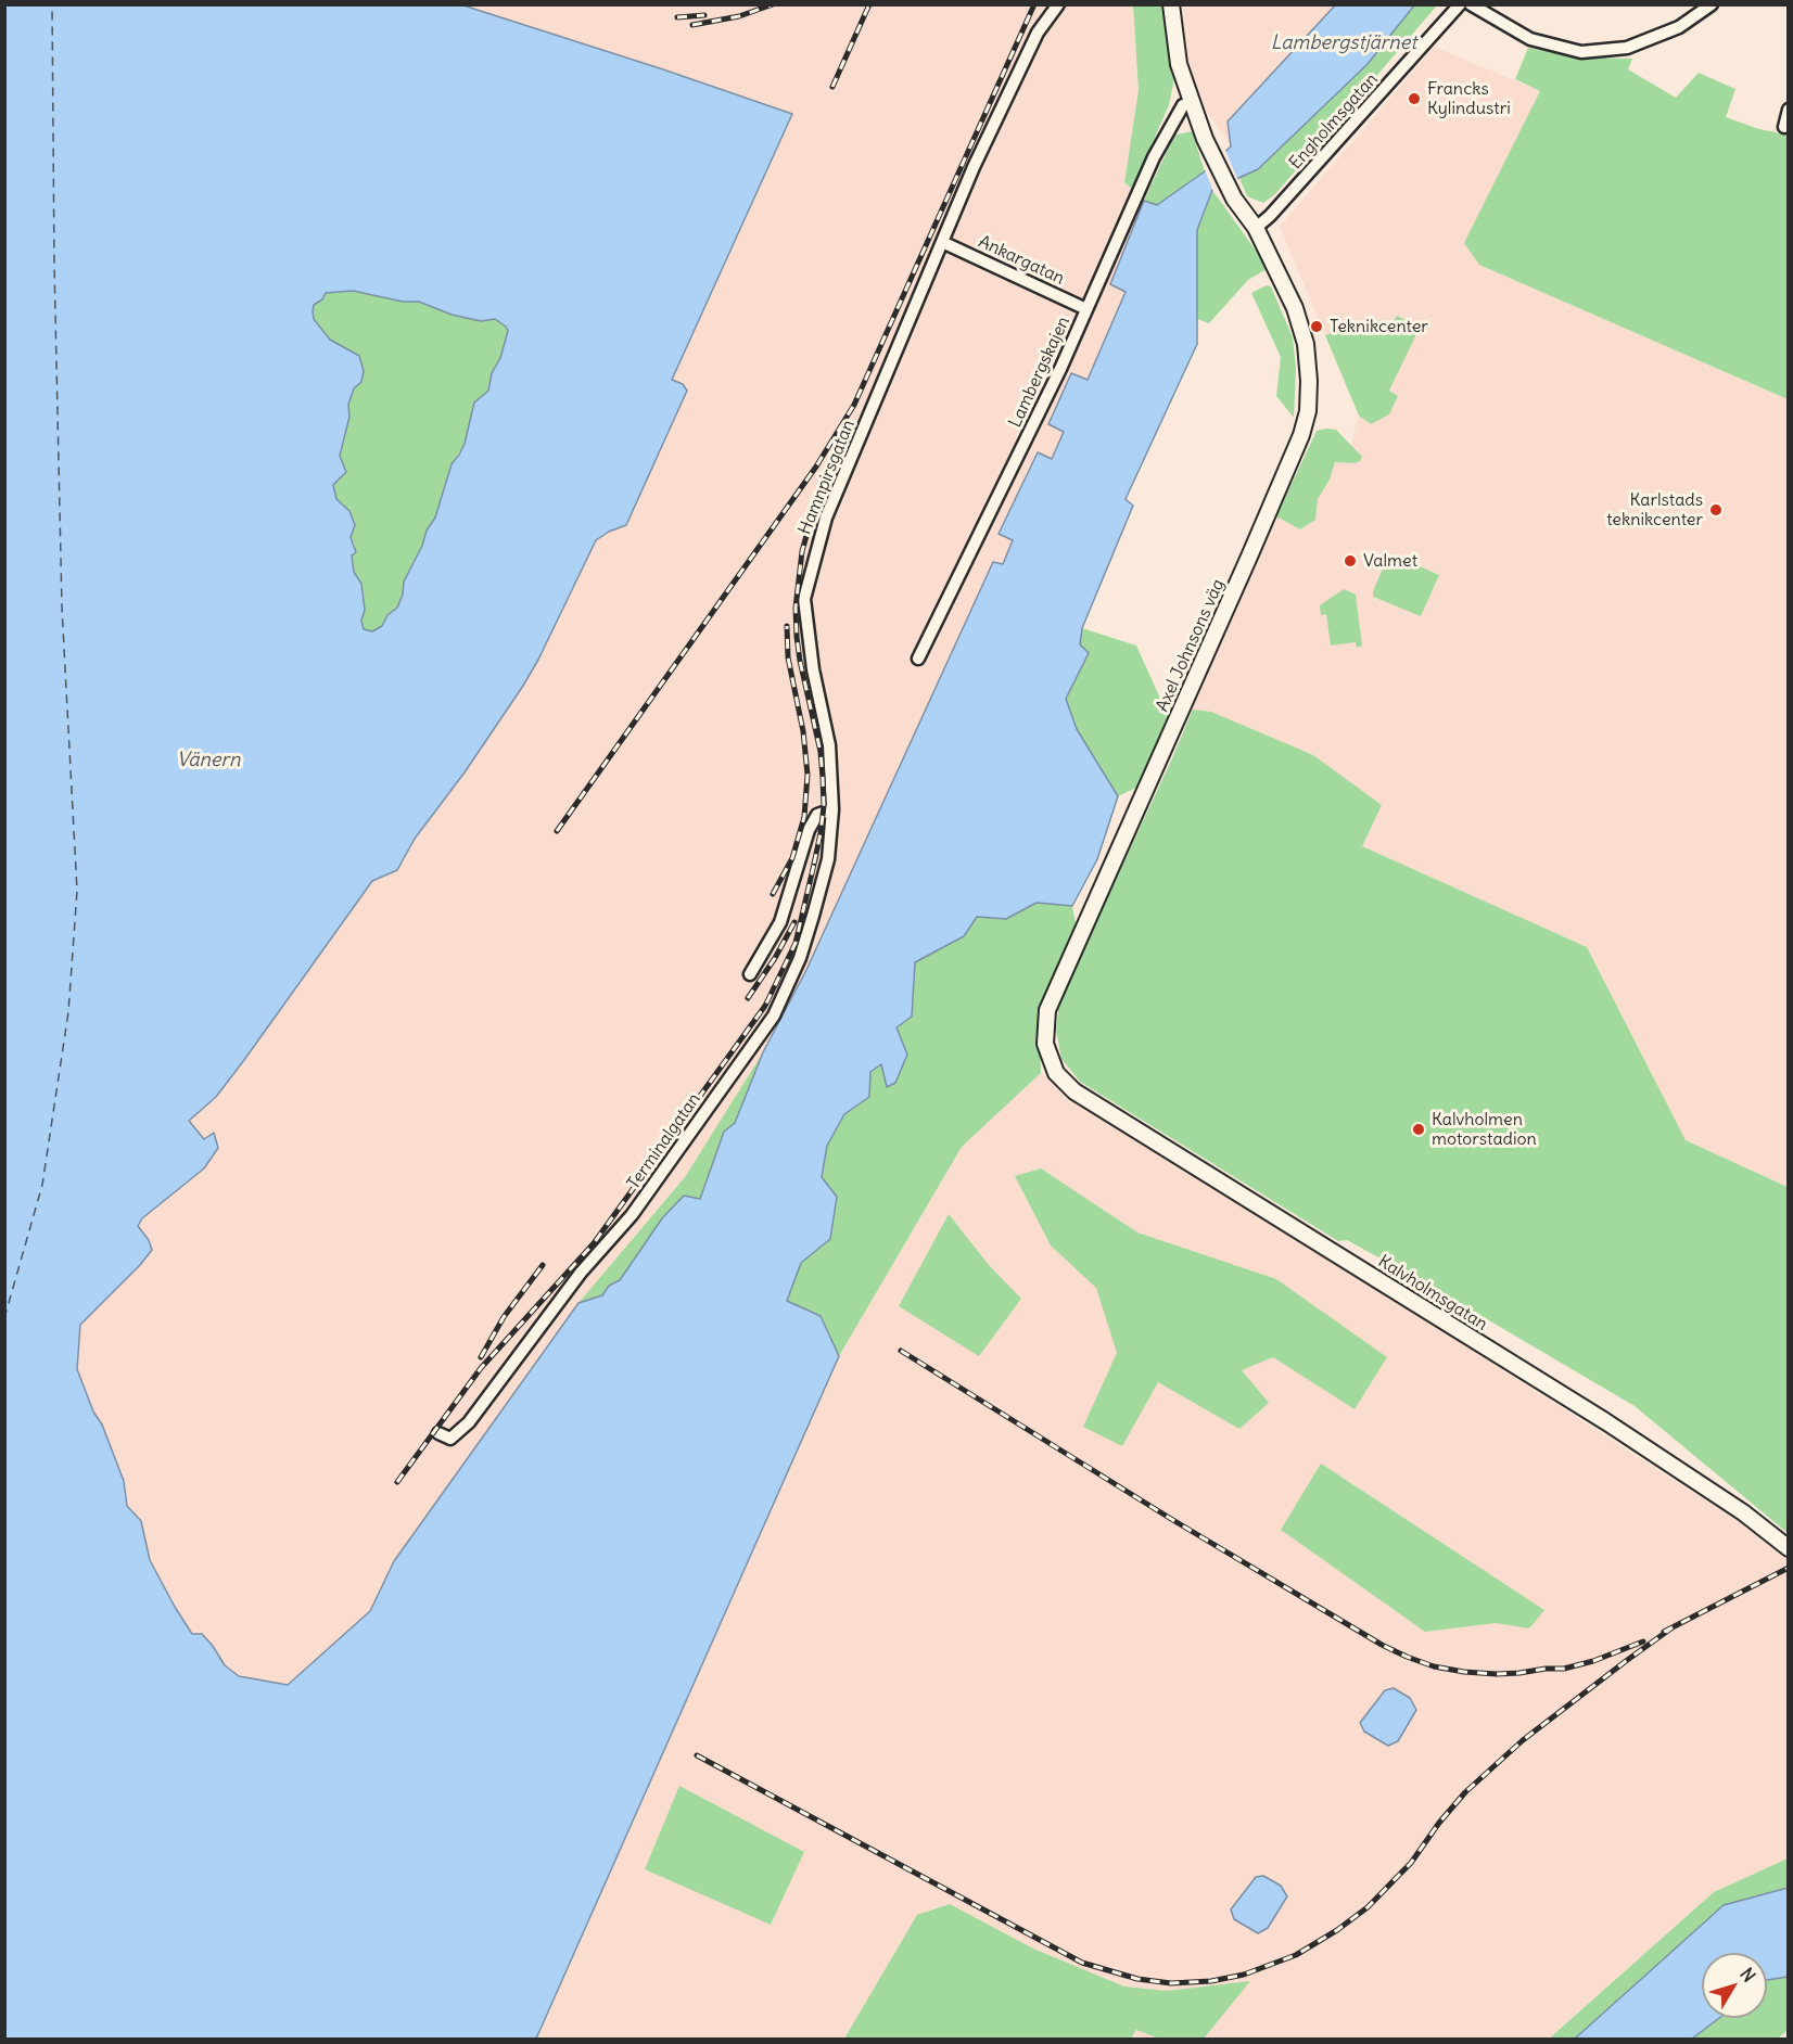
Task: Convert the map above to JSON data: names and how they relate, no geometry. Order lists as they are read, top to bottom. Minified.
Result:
{"streets":{"street":["Engholmsgatan","Ankargatan","Lambergskajen","Hamnpirsgatan","Axel Johnsons väg","Terminalgatan","Kalvholmsgatan"]},"crossings":[["Engholmsgatan","Axel Johnsons väg"],["Ankargatan","Lambergskajen"],["Ankargatan","Hamnpirsgatan"],["Lambergskajen","Axel Johnsons väg"],["Hamnpirsgatan","Terminalgatan"],["Axel Johnsons väg","Kalvholmsgatan"]],"water":["Lambergstjärnet","Vänern"],"places":["Francks Kylindustri","Teknikcenter","Karlstads teknikcenter","Valmet","Kalvholmen motorstadion"],"north":"top right"}
